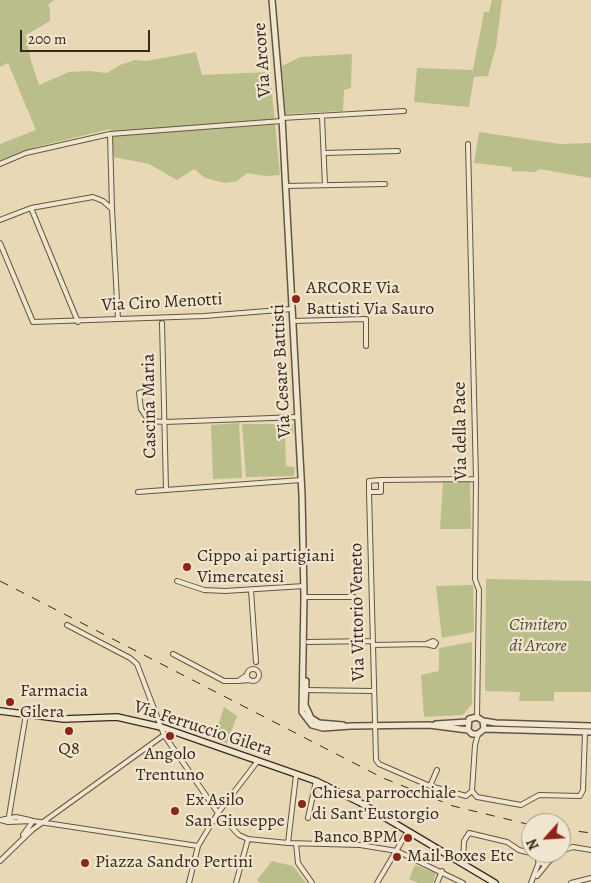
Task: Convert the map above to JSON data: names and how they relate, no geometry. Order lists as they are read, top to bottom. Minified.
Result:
{"streets":{"main road":["Via Ferruccio Gilera"],"street":["Via Arcore","Via Ciro Menotti","Via Cesare Battisti","Cascina Maria","Via della Pace","Via Vittorio Veneto"]},"crossings":[["Via Arcore","Via Cesare Battisti"],["Via Ciro Menotti","Via Cesare Battisti"],["Via Cesare Battisti","Via Vittorio Veneto"]],"parks":["Cimitero di Arcore"],"places":["ARCORE Via Battisti Via Sauro","Cippo ai partigiani Vimercatesi","Farmacia Gilera","Q8","Angolo Trentuno","Chiesa parrocchiale di Sant'Eustorgio","Ex Asilo San Giuseppe","Banco BPM","Mail Boxes Etc","Piazza Sandro Pertini"],"scale_bar":"200 m","north":"bottom left"}
